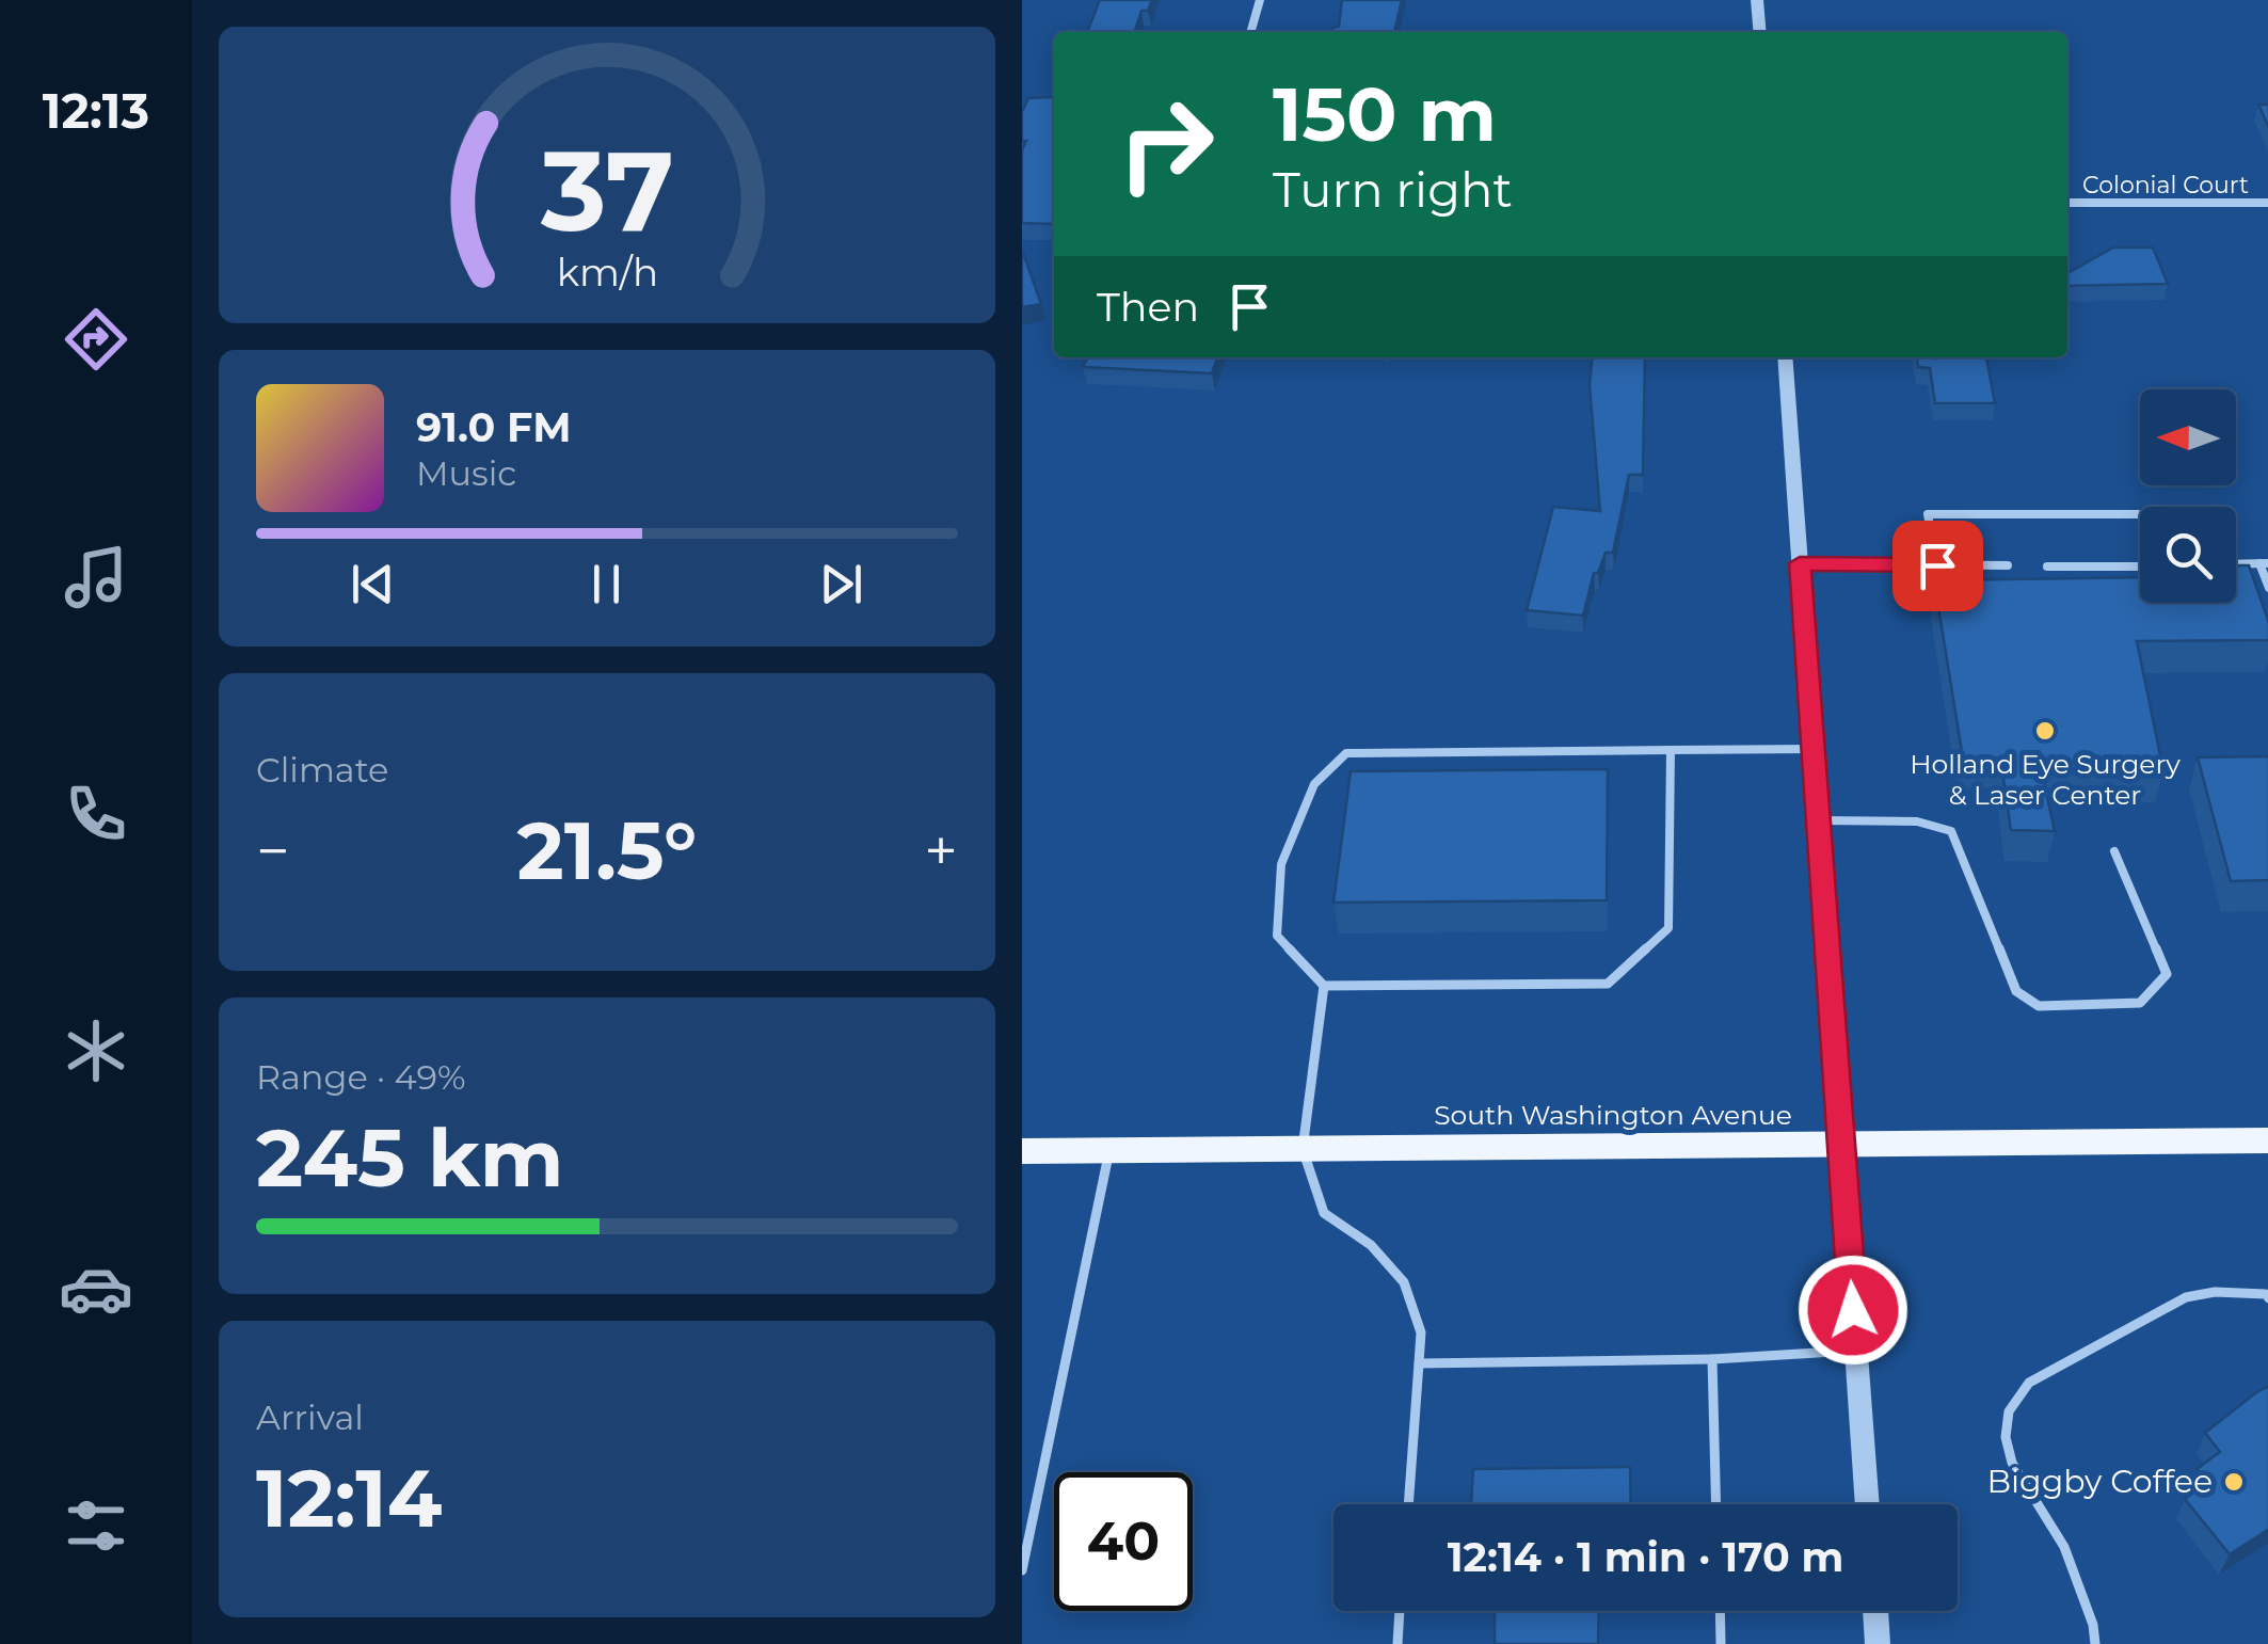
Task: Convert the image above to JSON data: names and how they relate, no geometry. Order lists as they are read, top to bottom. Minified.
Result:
{"streets":{"main road":["South Washington Avenue"],"street":["Colonial Court"]},"places":["Holland Eye Surgery & Laser Center","Biggby Coffee"],"north":"left","page":{"tabs":"12:13","turn":["150 m","Turn right"],"then":"Then","song":["91.0 FM","Music"],"tile":["Climate",["Range · 49%","245 km"],["Arrival","12:14"]],"heat":["−","21.5°","+"],"limit":"40","trip":"12:14 · 1 min · 170 m","gauge":["37","km/h"]}}
